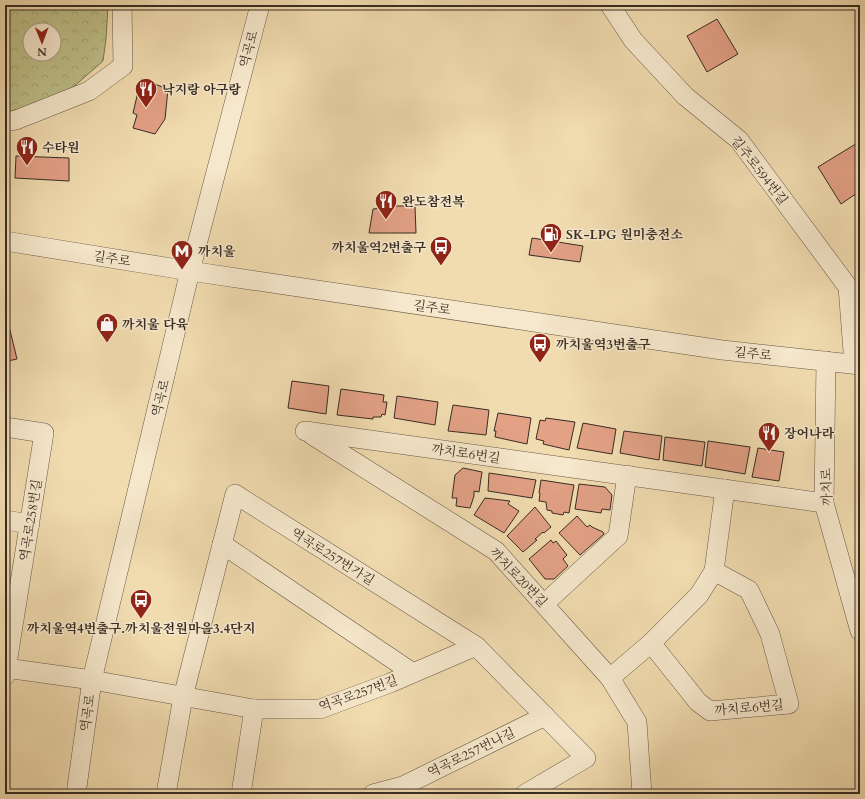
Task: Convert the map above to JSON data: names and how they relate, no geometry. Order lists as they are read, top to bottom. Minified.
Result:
{"streets":{"street":["역곡로","길주로594번길","길주로","까치로6번길","까치로","역곡로258번길","역곡로257번가길","까치로20번길","역곡로257번길","역곡로257번나길"]},"crossings":[["역곡로","길주로"],["역곡로","역곡로258번길"],["역곡로","역곡로257번길"],["길주로594번길","길주로"],["길주로","까치로"],["까치로6번길","까치로"],["까치로6번길","까치로20번길"],["역곡로258번길","역곡로257번길"],["역곡로257번가길","역곡로257번길"],["역곡로257번가길","역곡로257번나길"]],"places":{"restaurant":["낙지랑 아구랑","수타원","완도참전복","장어나라"],"fuel station":["SK-LPG 원미충전소"],"bus stop":["까치울역2번출구","까치울역3번출구","까치울역4번출구.까치울전원마을3.4단지"],"metro station":["까치울"],"shop":["까치울 다육"]},"north":"bottom"}
